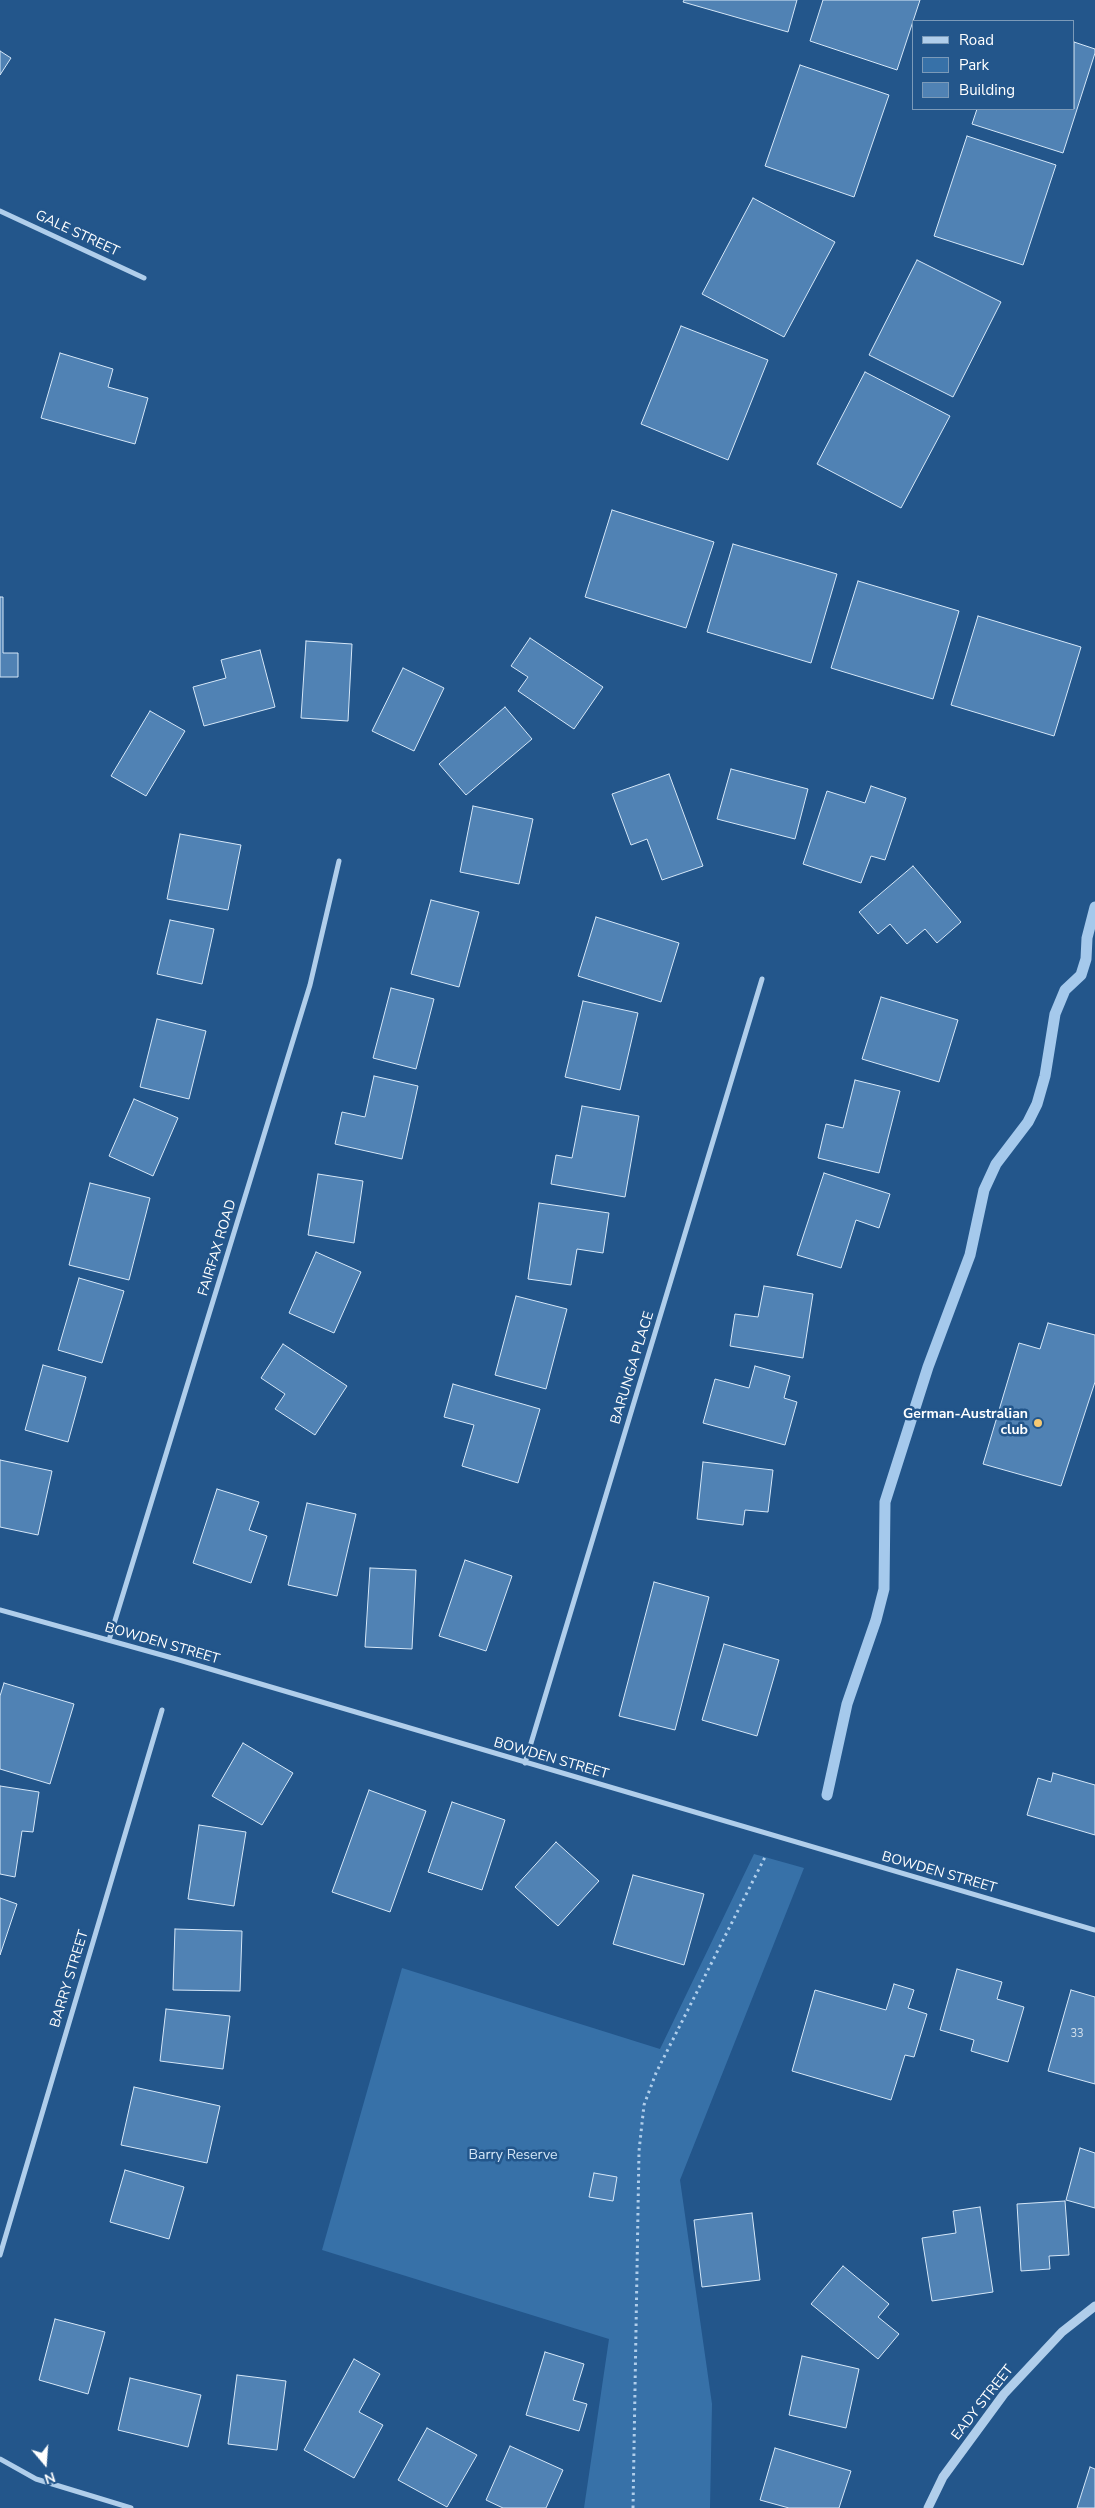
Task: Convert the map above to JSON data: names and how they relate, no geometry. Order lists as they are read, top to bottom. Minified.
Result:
{"streets":{"street":["GALE STREET","FAIRFAX ROAD","BARUNGA PLACE","BOWDEN STREET","BARRY STREET","EADY STREET"]},"crossings":[["FAIRFAX ROAD","BOWDEN STREET"],["BARUNGA PLACE","BOWDEN STREET"]],"parks":["Barry Reserve"],"places":["German-Australian club"],"house_numbers":["33"],"legend":["Road","Park","Building"],"north":"bottom"}
